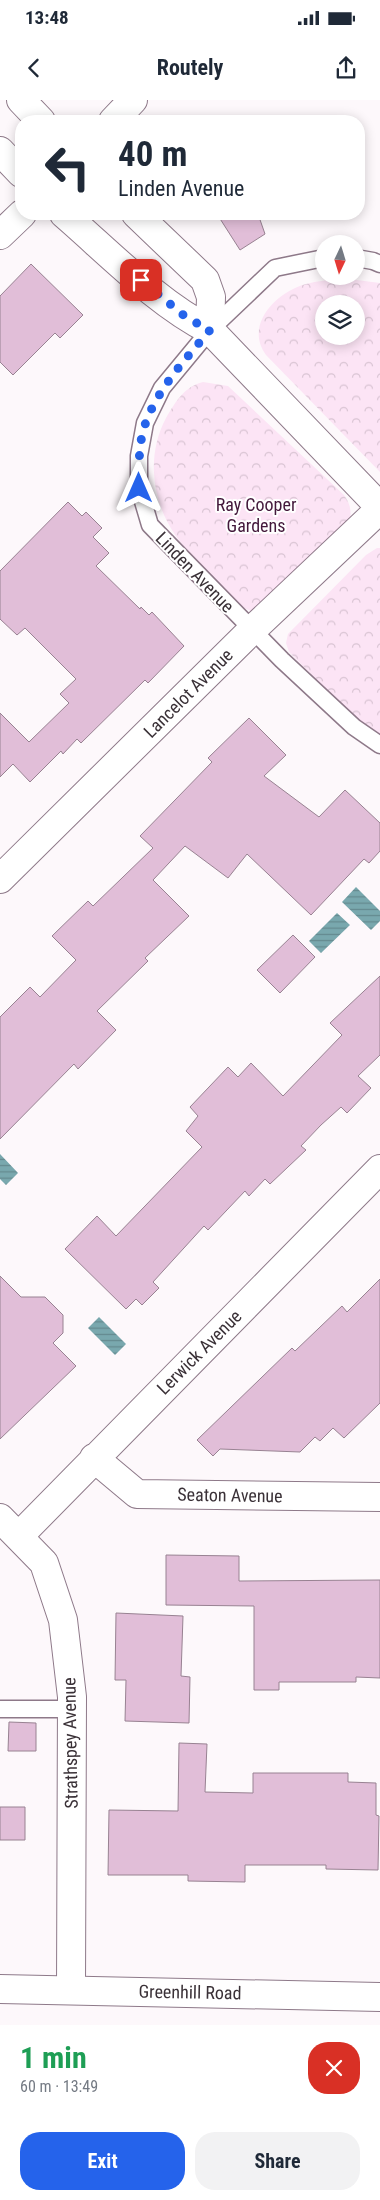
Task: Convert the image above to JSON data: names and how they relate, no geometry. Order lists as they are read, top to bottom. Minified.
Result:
{"streets":{"street":["Lancelot Avenue","Lerwick Avenue","Seaton Avenue","Strathspey Avenue","Greenhill Road"],"lane":["Linden Avenue"]},"crossings":[["Linden Avenue","Lancelot Avenue"],["Lerwick Avenue","Seaton Avenue"],["Lerwick Avenue","Strathspey Avenue"],["Strathspey Avenue","Greenhill Road"]],"parks":["Ray Cooper Gardens"],"north":"bottom","page":{"status":"13:48","header":"Routely","turn":["40 m","Linden Avenue"],"heading":["1 min","60 m · 13:49"],"buttons":["Exit","Share"]}}
